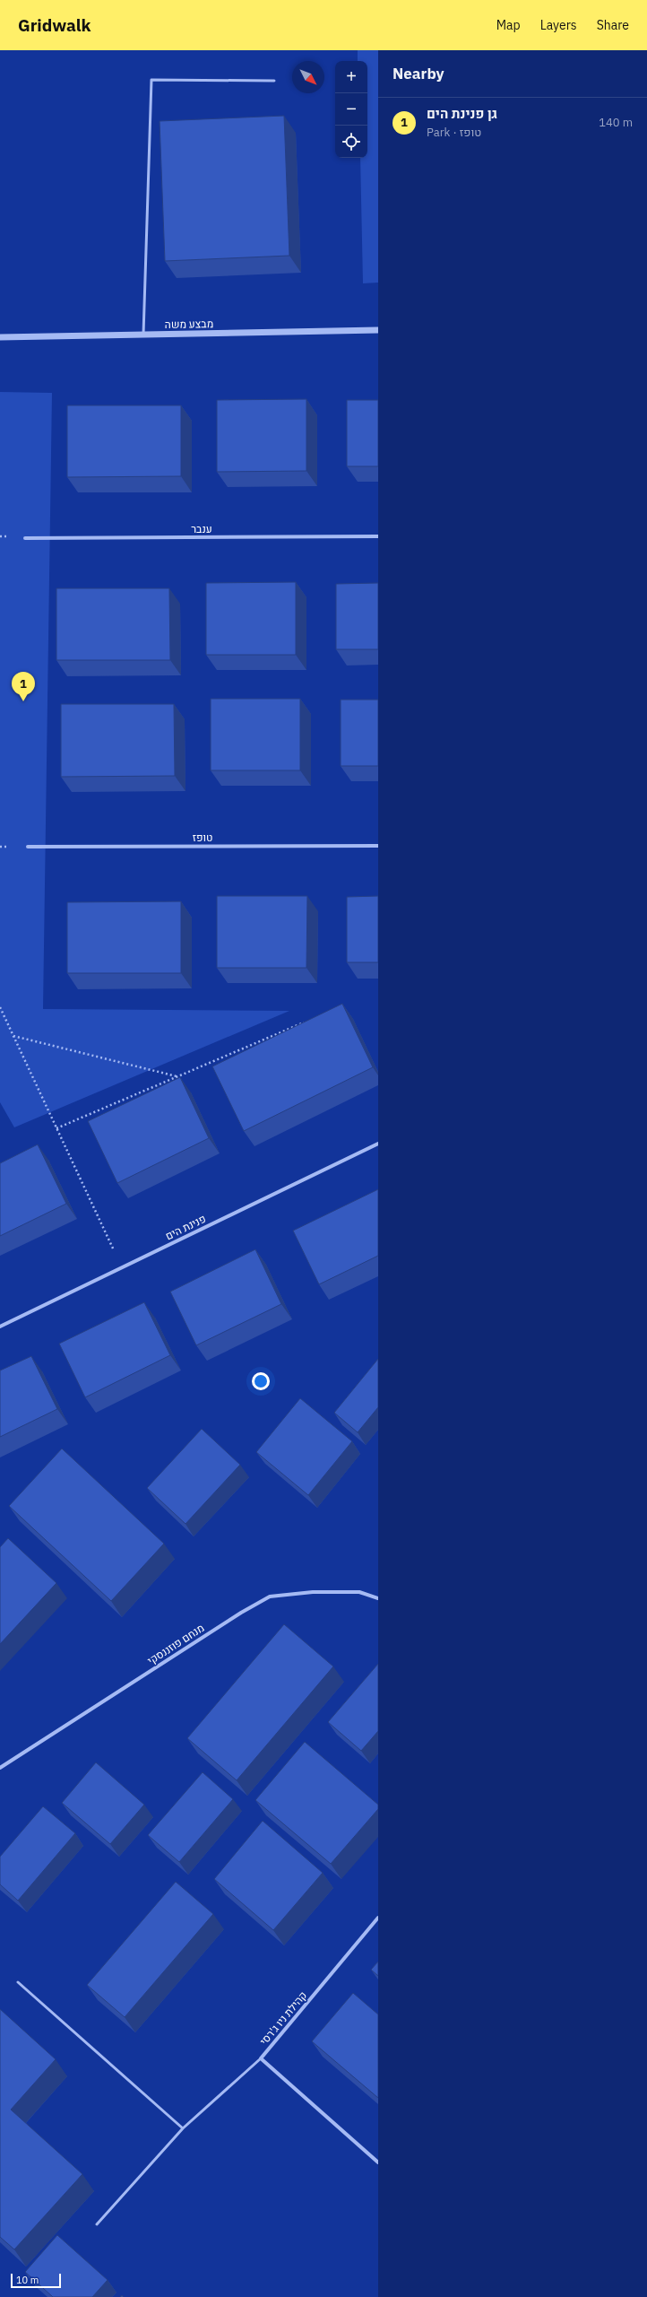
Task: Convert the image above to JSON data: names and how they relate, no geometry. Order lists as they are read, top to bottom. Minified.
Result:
{"streets":{"street":["מבצע משה","ענבר","טופז","פנינת הים","מנחם פוזננסקי","קהילת ניו ג'רסי"]},"scale_bar":"10 m","north":"bottom right","page":{"header":"Gridwalk","nav":["Map","Layers","Share"],"heading":"Nearby","map_buttons":["+","−"],"list":[{"mark":"1","name":"גן פנינת הים","note":"Park · טופז","value":"140 m"}],"pins":"1","scale":"10 m"}}
